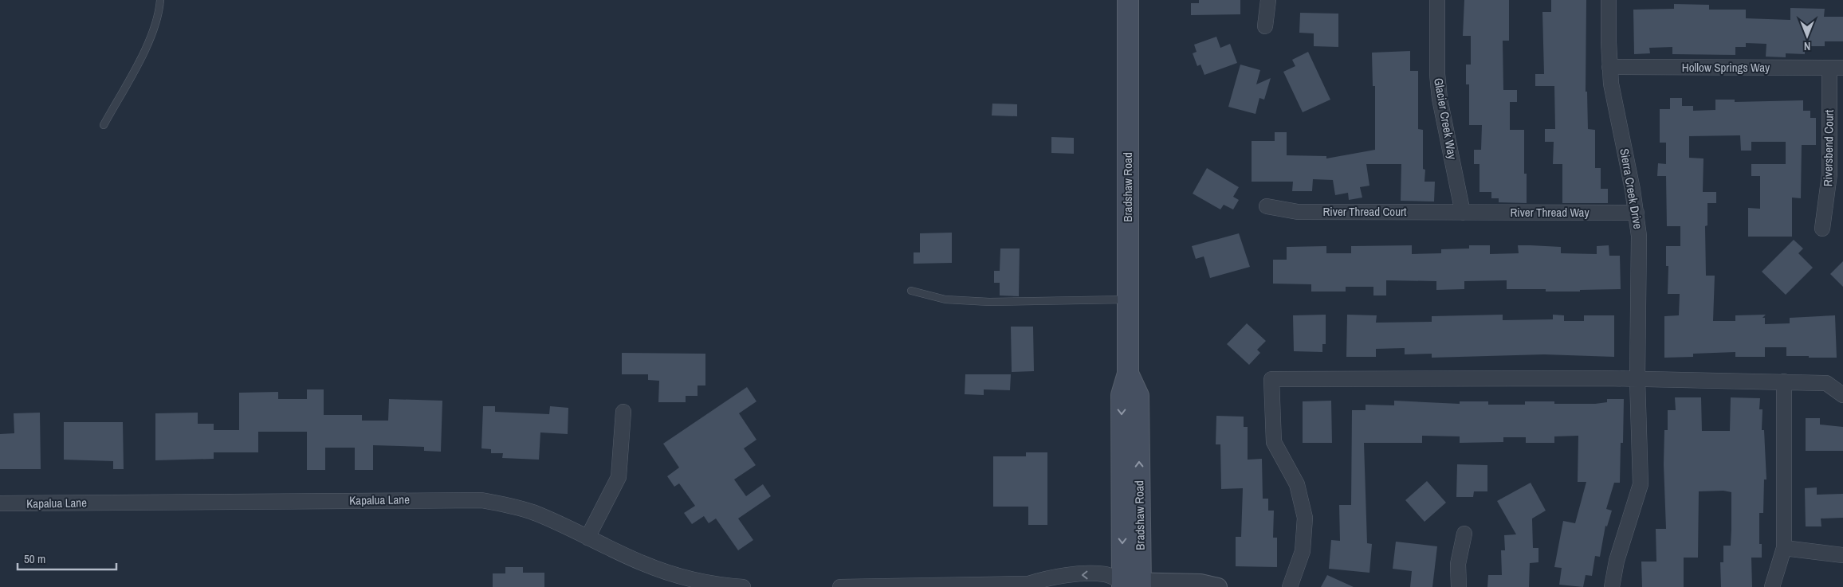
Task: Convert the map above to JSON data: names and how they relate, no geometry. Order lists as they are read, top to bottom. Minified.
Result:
{"streets":{"main road":["Bradshaw Road"],"street":["Hollow Springs Way","Glacier Creek Way","Riversbend Court","Sierra Creek Drive","River Thread Court","River Thread Way","Kapalua Lane"]},"crossings":[["Hollow Springs Way","Riversbend Court"],["Hollow Springs Way","Sierra Creek Drive"],["Glacier Creek Way","River Thread Court"],["Glacier Creek Way","River Thread Way"],["Sierra Creek Drive","River Thread Way"],["River Thread Court","River Thread Way"]],"scale_bar":"50 m","north":"bottom"}
